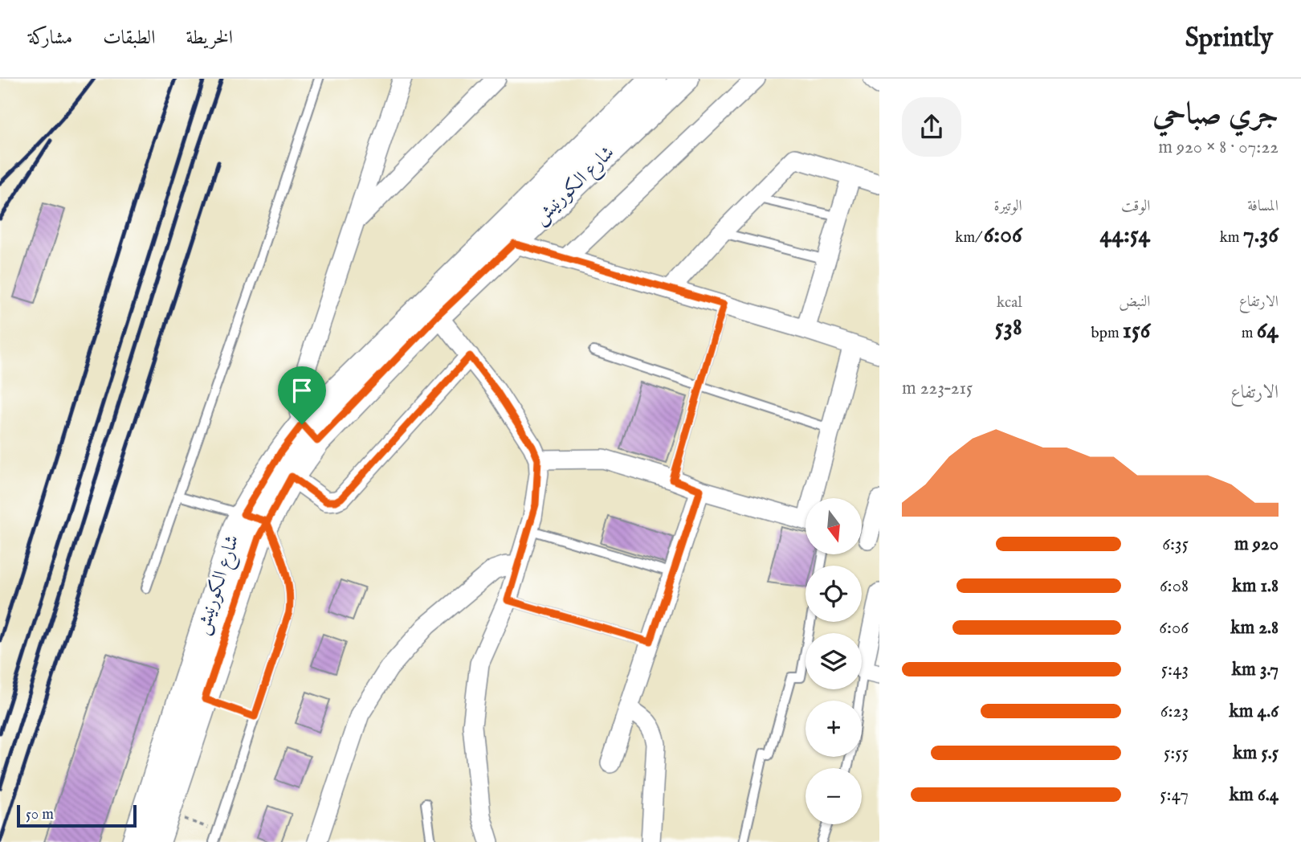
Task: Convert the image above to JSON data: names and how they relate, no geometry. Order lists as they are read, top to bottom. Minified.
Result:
{"streets":{"street":["شارع الكورنيش"]},"scale_bar":"50 m","north":"bottom","page":{"header":"Sprintly","nav":["الخريطة","الطبقات","مشاركة"],"heading":["جري صباحي","07:22 · 8 × 920 m"],"stats":[["المسافة","7.36 km"],["الوقت","44:54"],["الوتيرة","6:06 /km"],["الارتفاع","64 m"],["النبض","156 bpm"],["kcal","538"]],"chart":["الارتفاع","215–223 m"],"map_buttons":["+","−"],"list":[{"name":"920 m","note":"6:35"},{"name":"1.8 km","note":"6:08"},{"name":"2.8 km","note":"6:06"},{"name":"3.7 km","note":"5:43"},{"name":"4.6 km","note":"6:23"},{"name":"5.5 km","note":"5:55"},{"name":"6.4 km","note":"5:47"}],"scale":"50 m"}}
